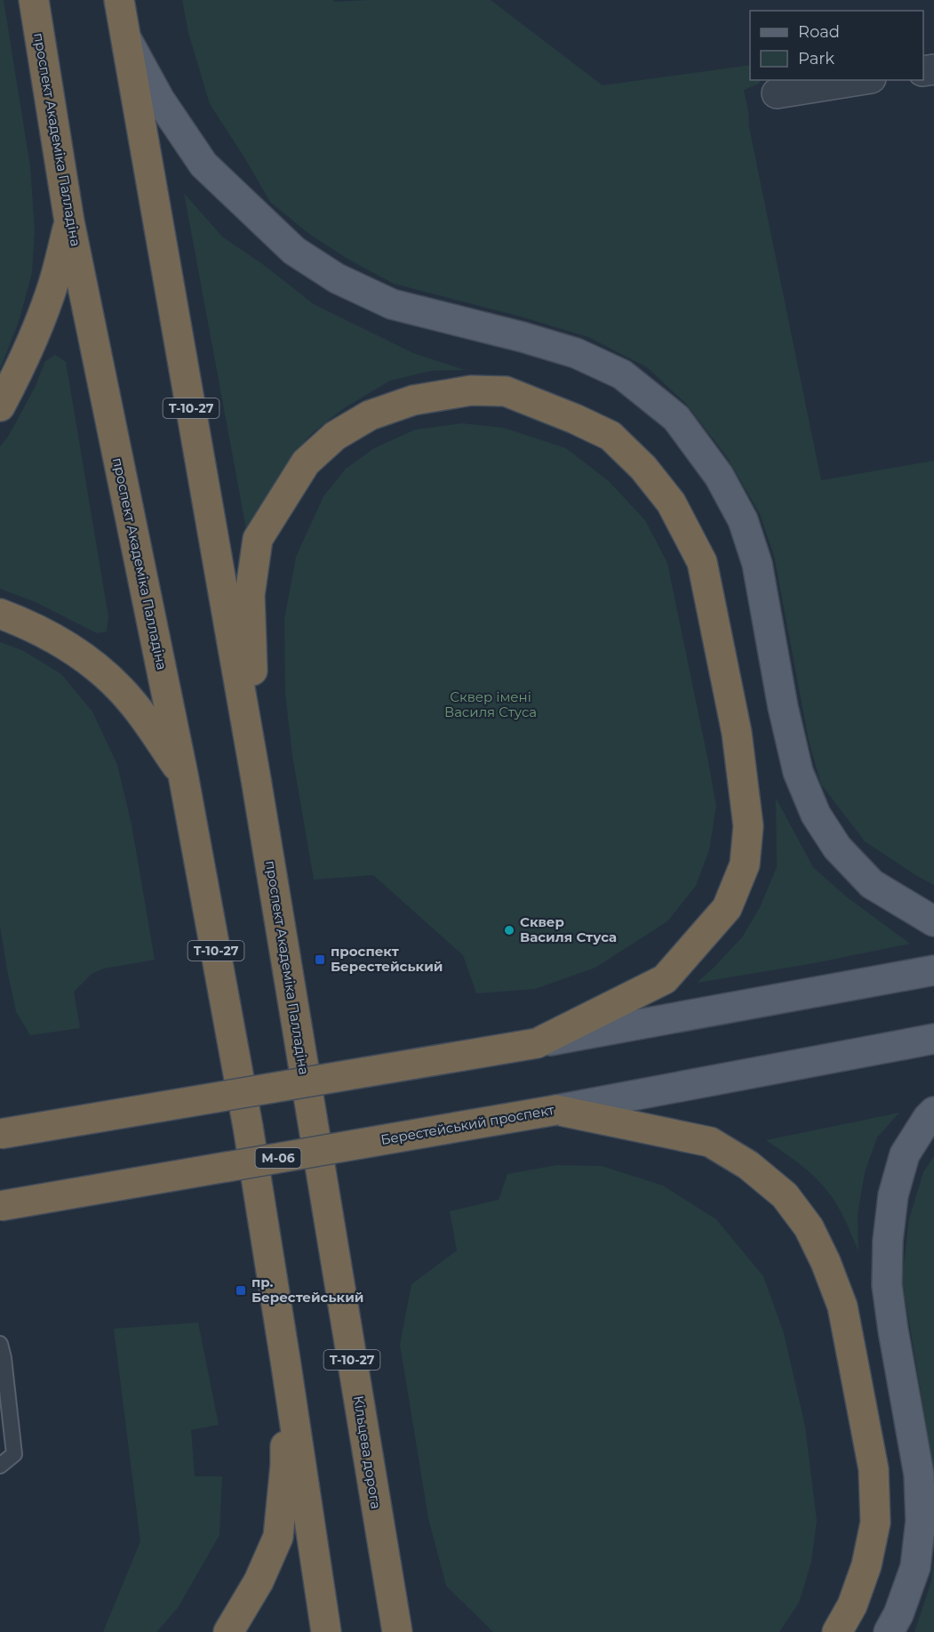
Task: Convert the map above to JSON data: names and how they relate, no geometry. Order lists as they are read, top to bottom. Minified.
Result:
{"streets":{"highway":["проспект Академіка Палладіна","Т-10-27","Берестейський проспект","М-06","Кільцева дорога"]},"crossings":[["проспект Академіка Палладіна","Т-10-27"],["проспект Академіка Палладіна","Кільцева дорога"]],"parks":["Сквер імені Василя Стуса"],"places":{"other":["Сквер Василя Стуса"],"transit":["проспект Берестейський","пр. Берестейський"]},"legend":["Road","Park"]}
